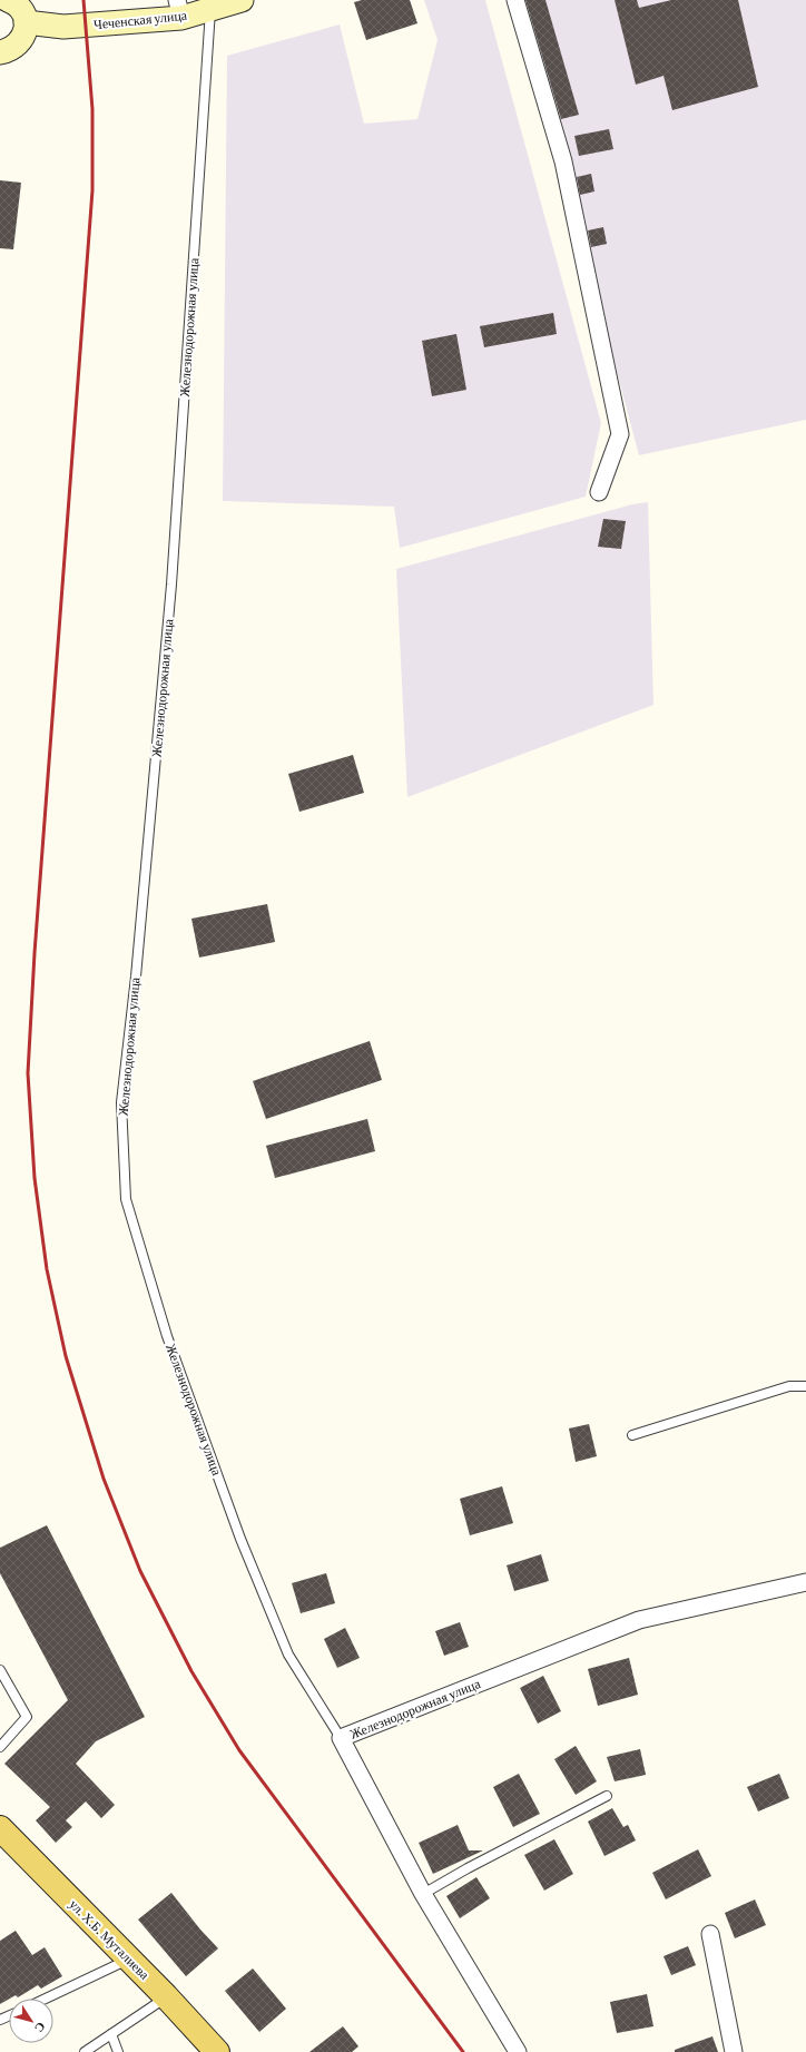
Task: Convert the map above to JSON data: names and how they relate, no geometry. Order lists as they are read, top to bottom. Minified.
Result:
{"streets":{"main road":["Чеченская улица","ул. Х.Б. Муталиева"],"street":["Железнодорожная улица"]},"crossings":[["Чеченская улица","Железнодорожная улица"]],"north":"bottom right"}
